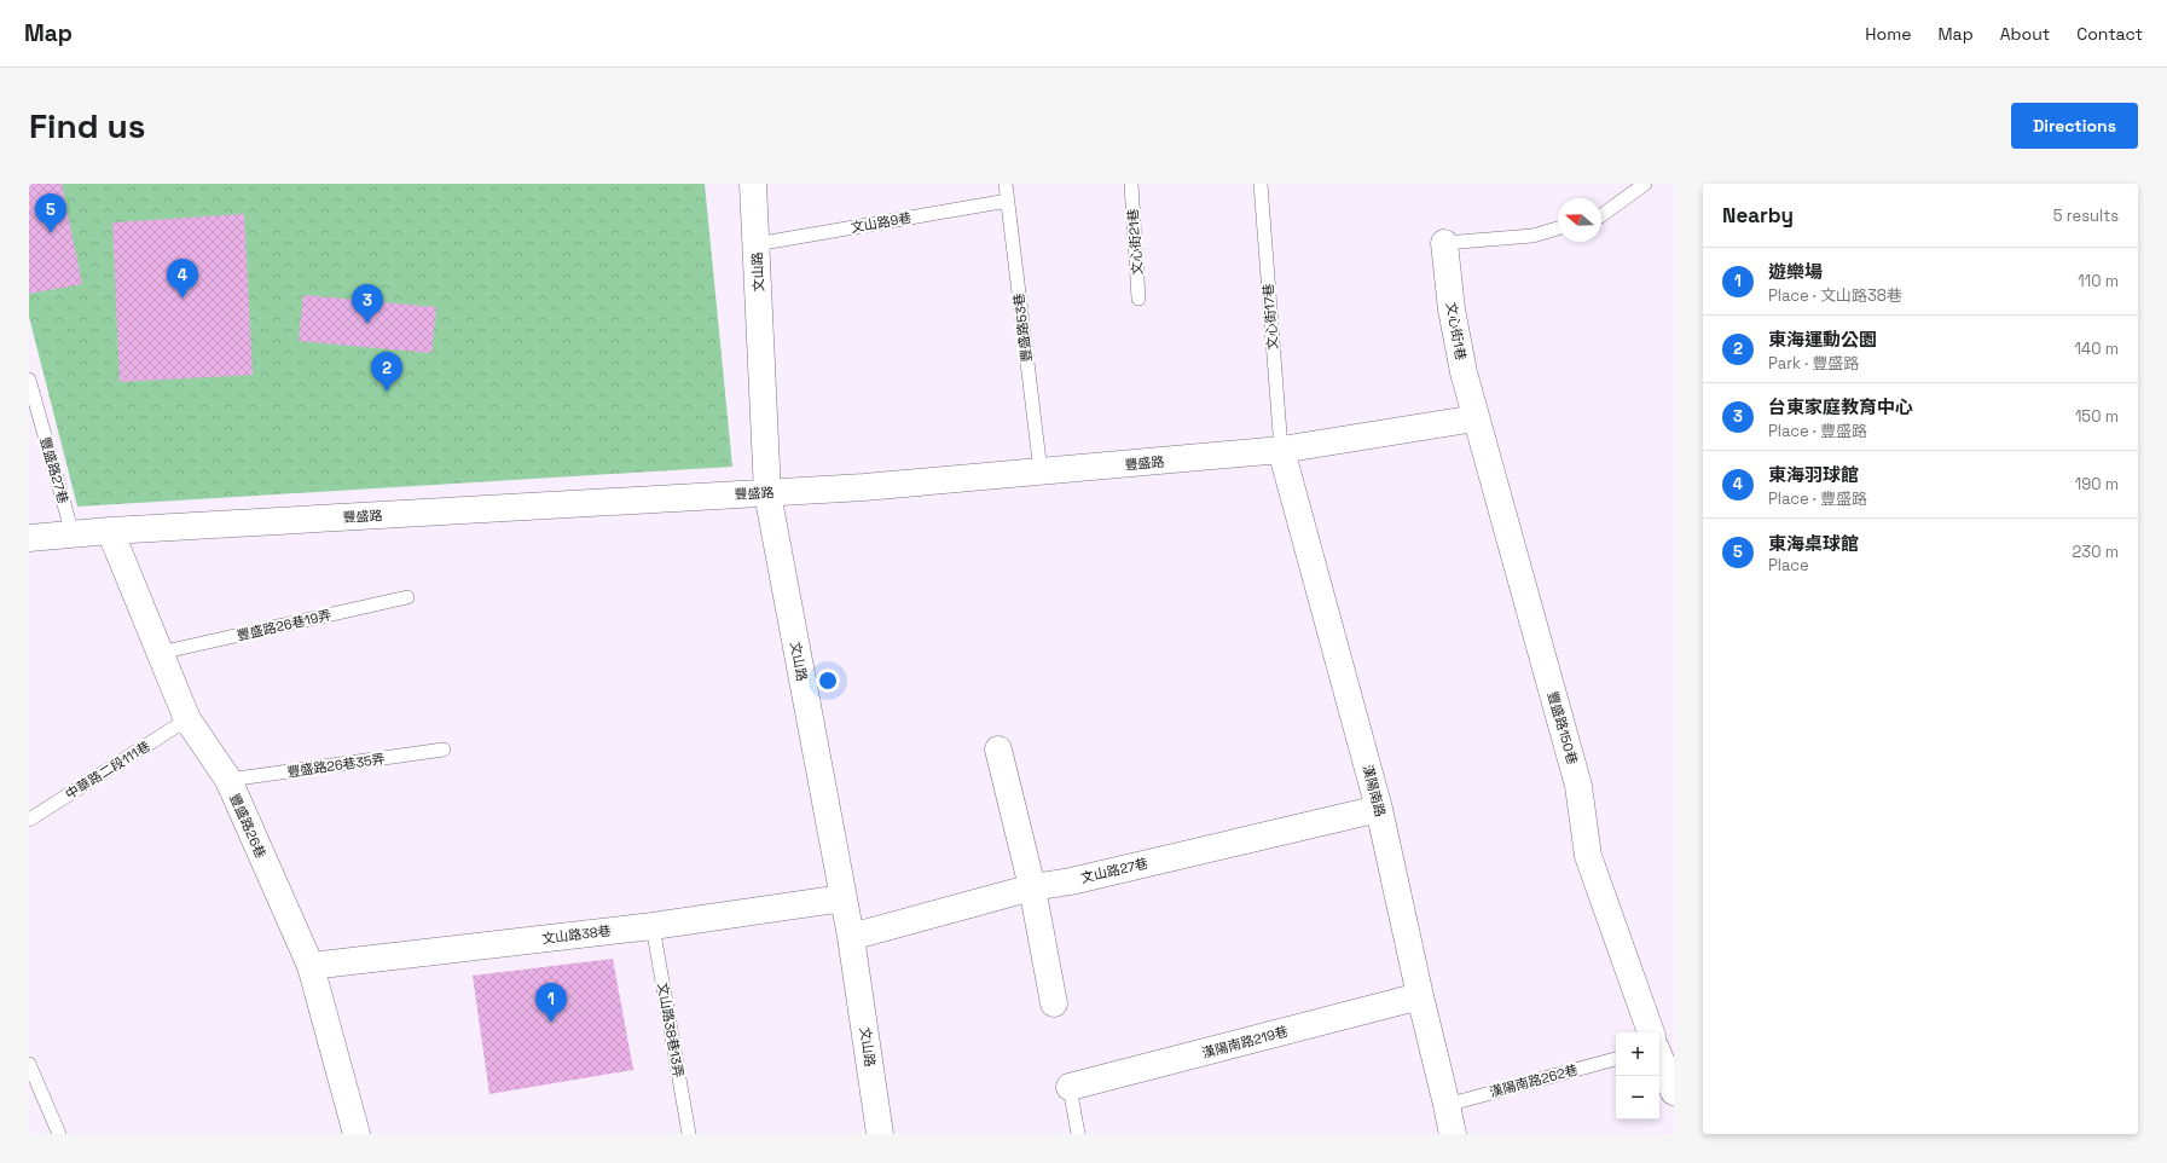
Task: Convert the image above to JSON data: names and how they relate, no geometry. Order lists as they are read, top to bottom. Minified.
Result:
{"streets":{"street":["文山路","文心街1巷","豐盛路","豐盛路150巷","漢陽南路","豐盛路26巷","文山路27巷","文山路38巷","漢陽南路219巷"],"lane":["文山路9巷","文心街21巷","文心街17巷","豐盛路53巷","豐盛路27巷","豐盛路26巷19弄","豐盛路26巷35弄","中華路二段111巷","文山路38巷13弄","漢陽南路262巷"]},"crossings":[["文山路9巷","文山路"],["文山路9巷","豐盛路53巷"],["文山路","豐盛路"],["文山路","文山路27巷"],["文山路","文山路38巷"],["文心街17巷","豐盛路"],["文心街17巷","漢陽南路"],["豐盛路53巷","豐盛路"],["文心街1巷","豐盛路"],["文心街1巷","豐盛路150巷"],["豐盛路","豐盛路27巷"],["豐盛路","豐盛路150巷"],["豐盛路","漢陽南路"],["豐盛路","豐盛路26巷"],["豐盛路26巷19弄","豐盛路26巷"],["豐盛路26巷35弄","豐盛路26巷"],["中華路二段111巷","豐盛路26巷"],["漢陽南路","文山路27巷"],["漢陽南路","漢陽南路219巷"],["漢陽南路","漢陽南路262巷"],["豐盛路26巷","文山路38巷"],["文山路38巷","文山路38巷13弄"]],"north":"left","page":{"header":"Map","nav":["Home","Map","About","Contact"],"buttons":"Directions","title":"Find us","heading":["Nearby","5 results"],"pins":["5","4","3","2","1"],"list":[{"mark":"1","name":"遊樂場","note":"Place · 文山路38巷","value":"110 m"},{"mark":"2","name":"東海運動公園","note":"Park · 豐盛路","value":"140 m"},{"mark":"3","name":"台東家庭教育中心","note":"Place · 豐盛路","value":"150 m"},{"mark":"4","name":"東海羽球館","note":"Place · 豐盛路","value":"190 m"},{"mark":"5","name":"東海桌球館","note":"Place","value":"230 m"}],"map_buttons":["+","−"]}}
